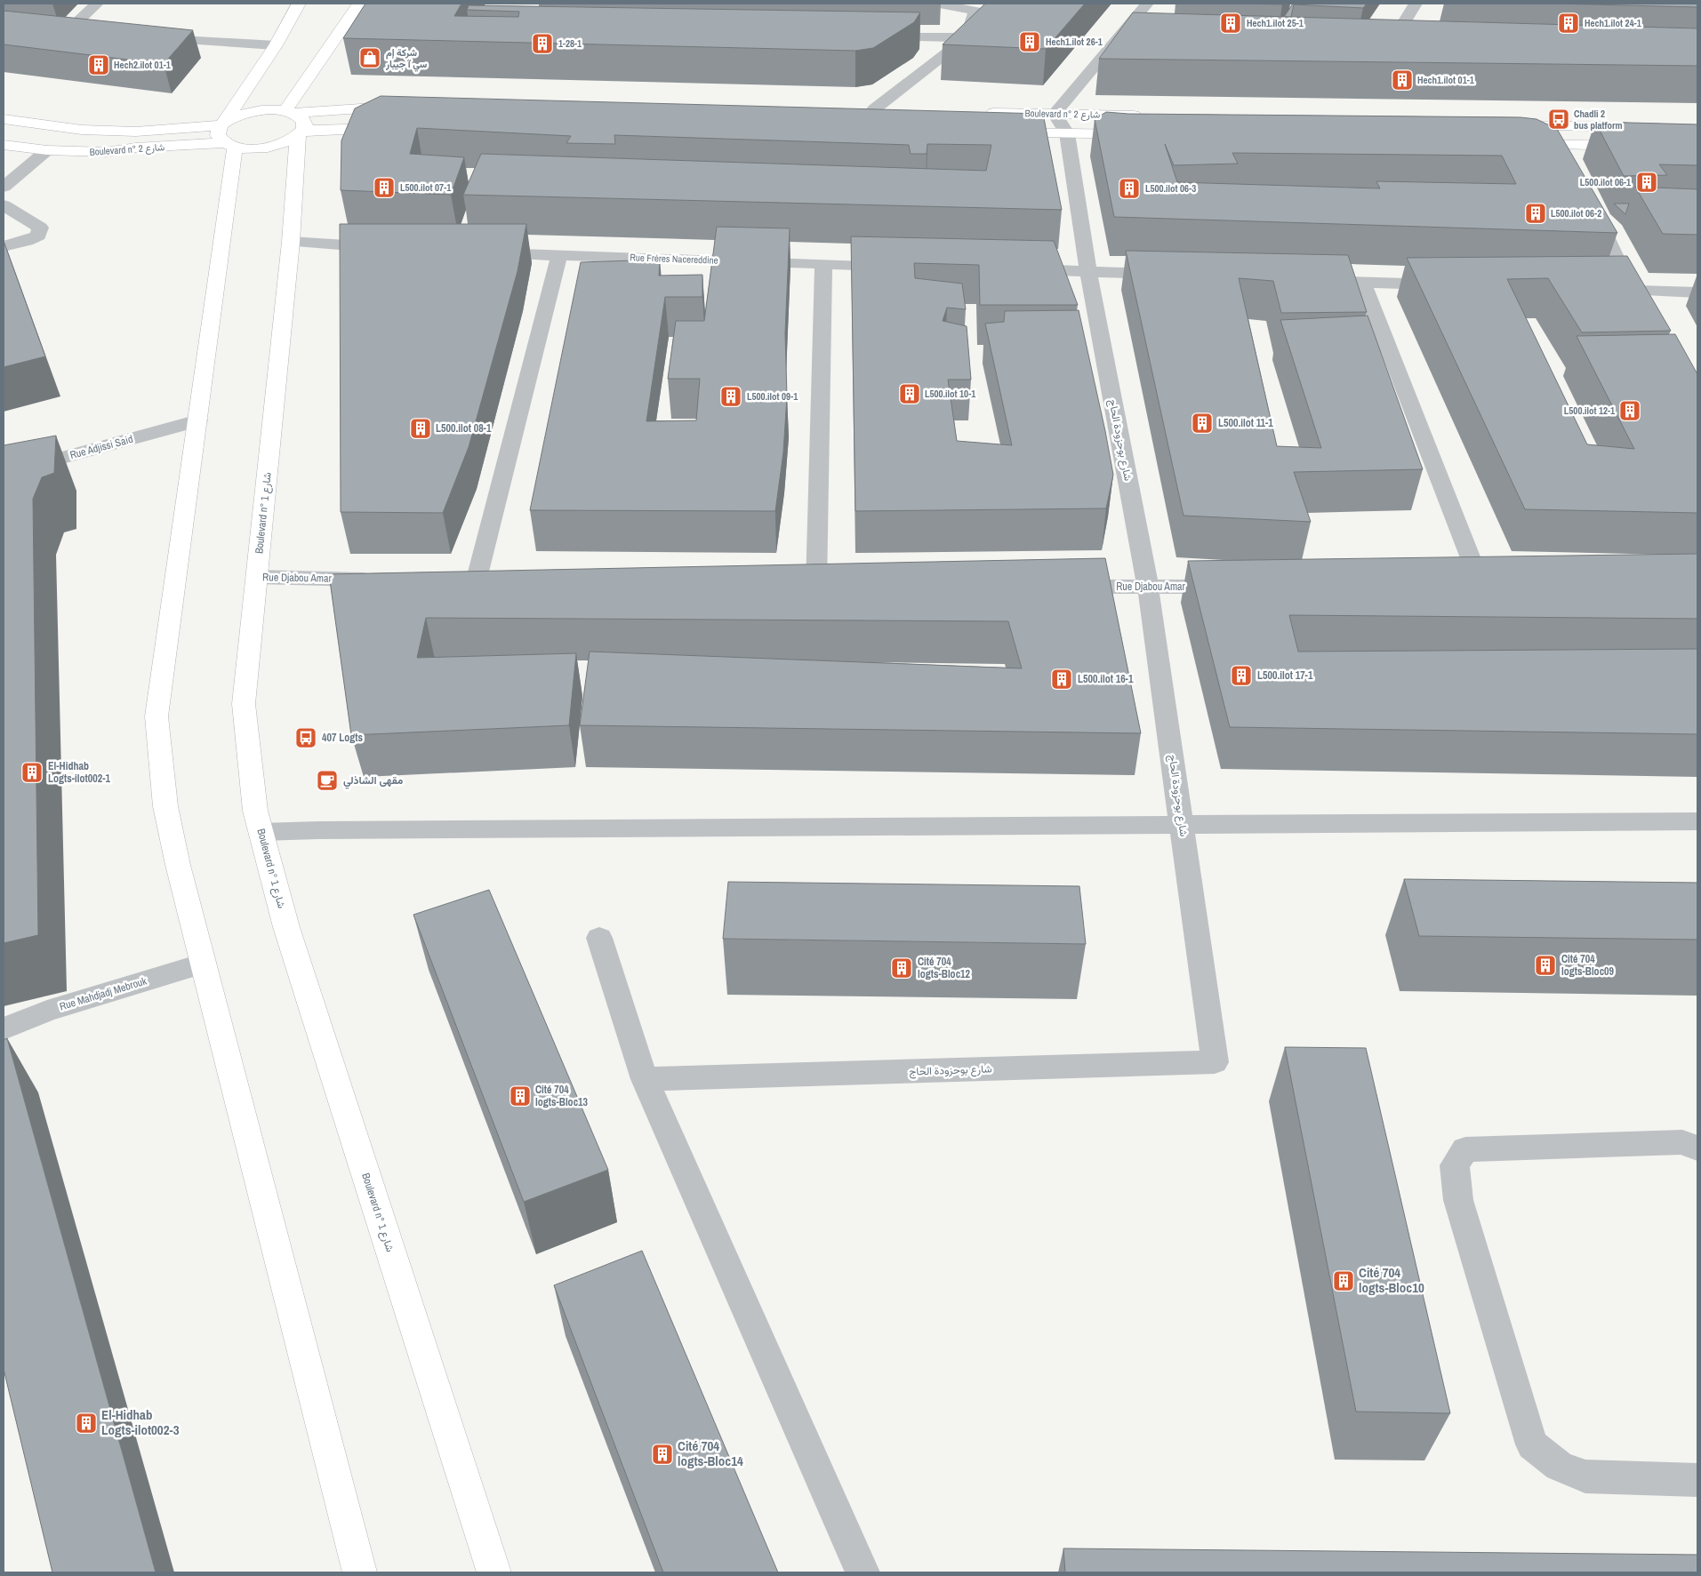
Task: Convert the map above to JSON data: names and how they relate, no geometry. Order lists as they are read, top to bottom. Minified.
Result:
{"streets":{"main road":["Boulevard n° شارع 2","Boulevard n° شارع 1"],"street":["Rue Fréres Nacereddine","شارع بوحزودة الحاج","Rue Adjissi Said","Rue Djabou Amar","Rue Mahdjadj Mebrouk"]},"crossings":[["Boulevard n° شارع 2","شارع بوحزودة الحاج"],["Boulevard n° شارع 2","Boulevard n° شارع 1"],["شارع بوحزودة الحاج","Rue Djabou Amar"],["Boulevard n° شارع 1","Rue Djabou Amar"]],"places":{"building":["Hech1.ilot 25-1","Hech1.ilot 24-1","Hech1.ilot 26-1","1-28-1","Hech2.ilot 01-1","Hech1.ilot 01-1","L500.ilot 06-1","L500.ilot 07-1","L500.ilot 06-3","L500.ilot 06-2","L500.ilot 10-1","L500.ilot 09-1","L500.ilot 12-1","L500.ilot 11-1","L500.ilot 08-1","L500.ilot 17-1","L500.ilot 16-1","El-Hidhab Logts-ilot002-1","Cité 704 logts-Bloc09","Cité 704 logts-Bloc12","Cité 704 logts-Bloc13","Cité 704 logts-Bloc10","El-Hidhab Logts-ilot002-3","Cité 704 logts-Bloc14"],"shop":["شركة إم سي آ جيبار"],"bus stop":["Chadli 2 bus platform","407 Logts"],"cafe":["مقهى الشاذلي"]}}
